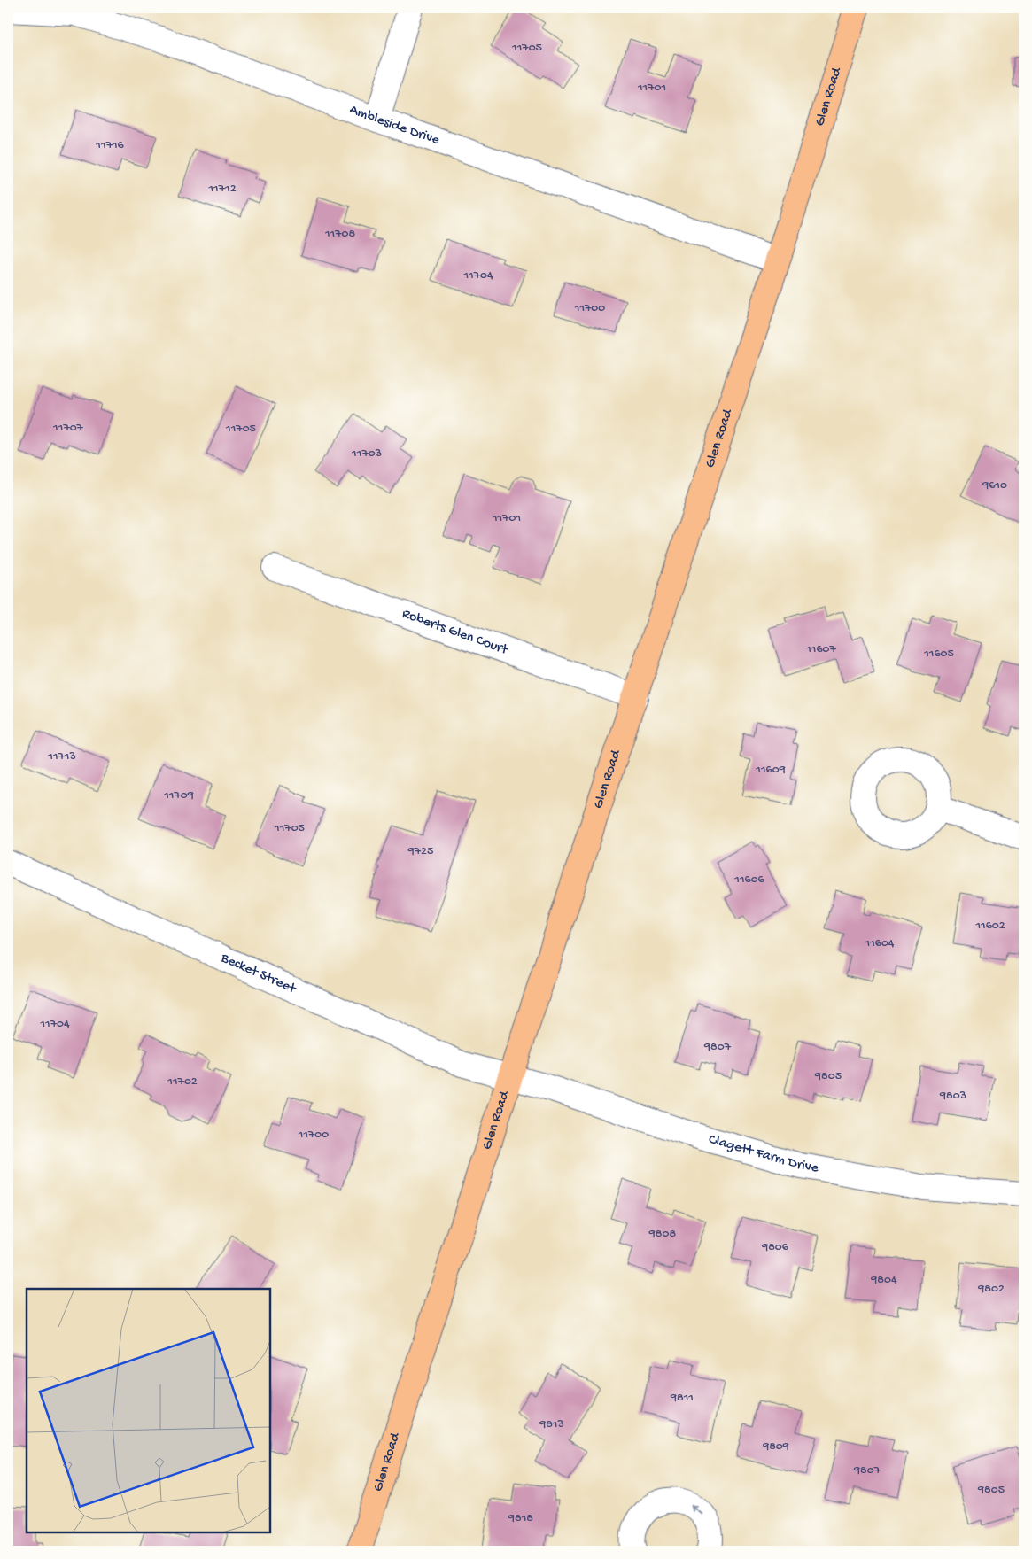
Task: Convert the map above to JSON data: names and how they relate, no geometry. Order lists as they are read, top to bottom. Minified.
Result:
{"streets":{"main road":["Glen Road"],"street":["Ambleside Drive","Roberts Glen Court","Becket Street","Clagett Farm Drive"]},"crossings":[["Glen Road","Ambleside Drive"],["Glen Road","Roberts Glen Court"],["Glen Road","Becket Street"],["Glen Road","Clagett Farm Drive"],["Becket Street","Clagett Farm Drive"]],"house_numbers":["11705","11701","11716","11712","11708","11704","11700","11707","11705","11703","9610","11701","11607","11605","11713","11609","11709","11705","9725","11606","11602","11604","11704","9807","9805","11702","9803","11700","9808","9806","9804","9802","9811","9813","9809","9807","9805","9818"]}
